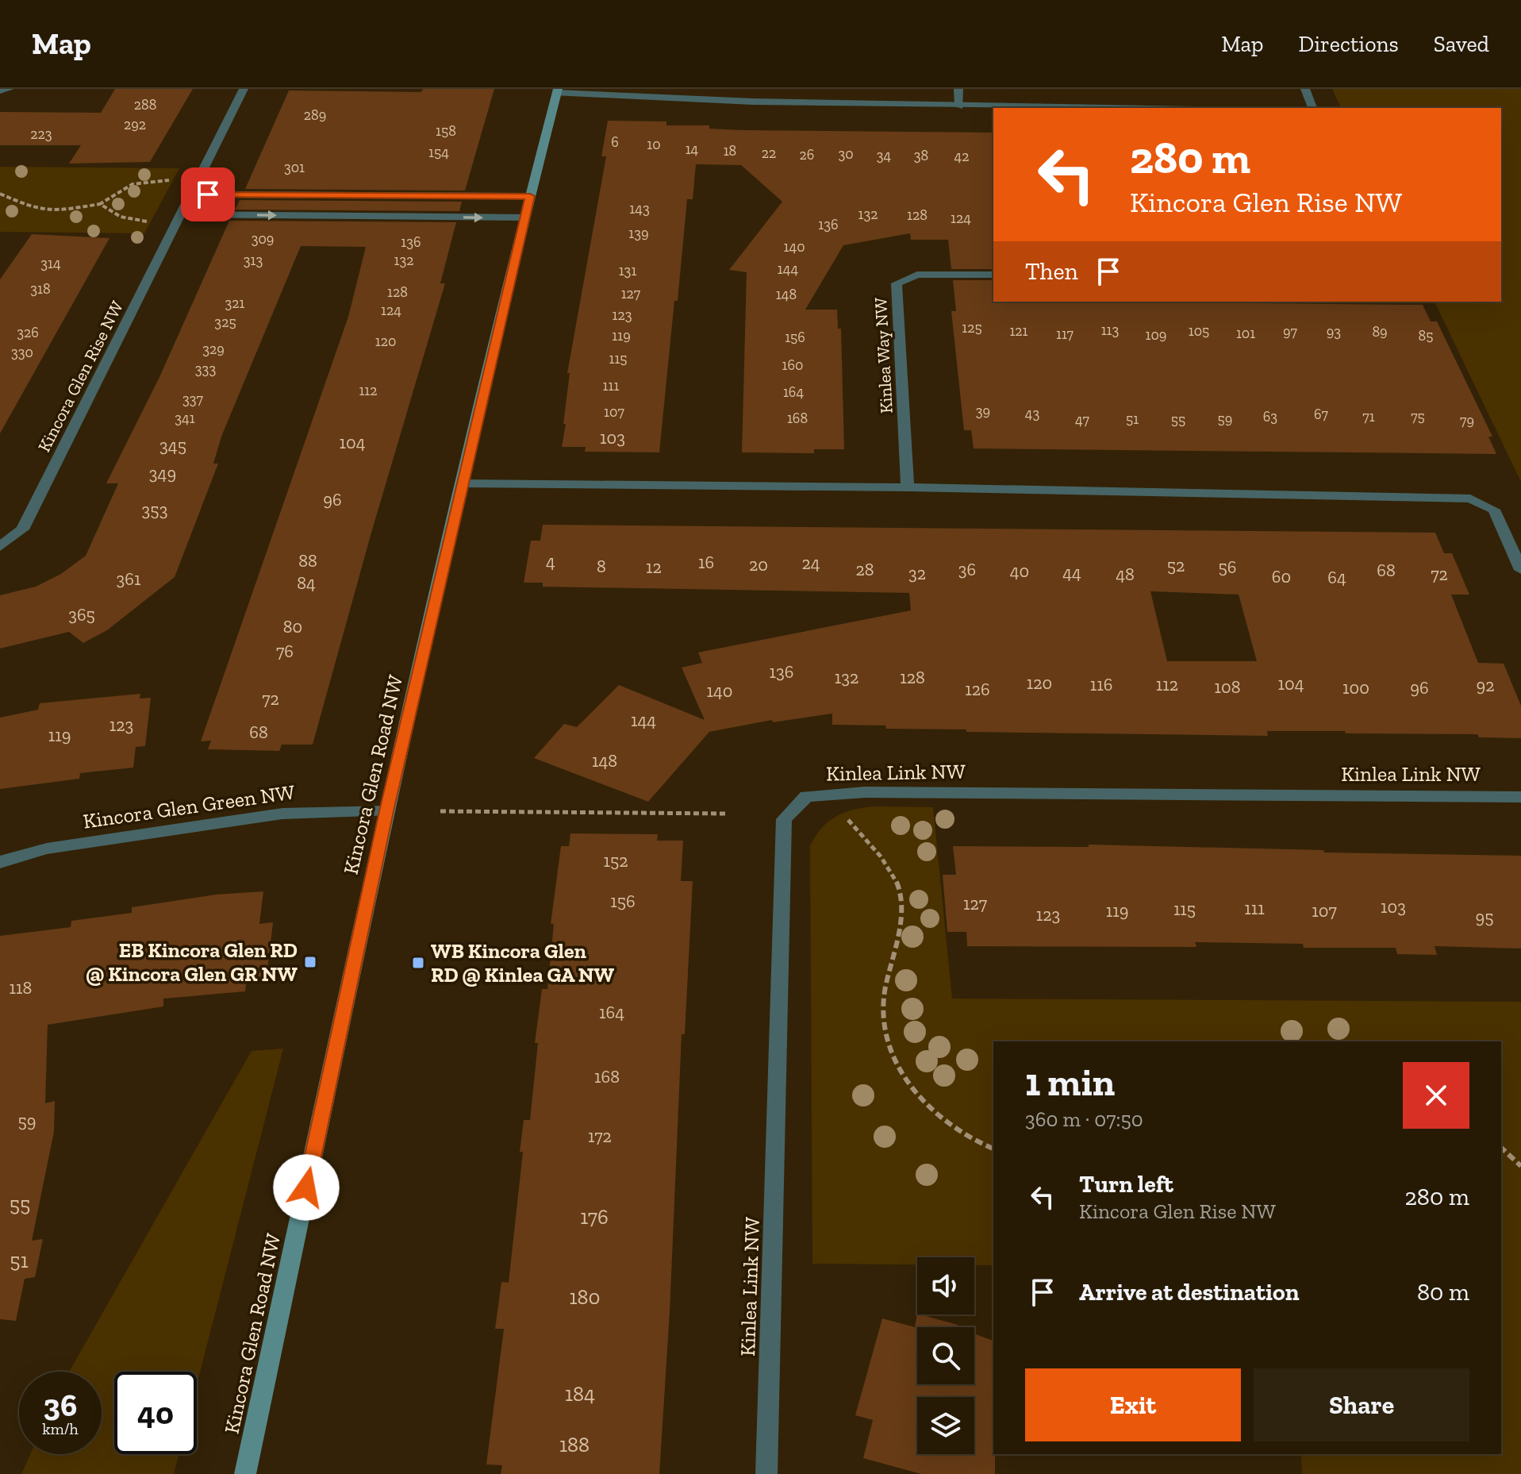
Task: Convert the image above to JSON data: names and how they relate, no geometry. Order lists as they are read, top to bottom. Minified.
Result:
{"streets":{"street":["Kinlea Way NW","Kincora Glen Rise NW","Kinlea Link NW","Kincora Glen Road NW","Kincora Glen Green NW"]},"crossings":[["Kincora Glen Road NW","Kincora Glen Green NW"]],"places":{"transit":["EB Kincora Glen RD @ Kincora Glen GR NW","WB Kincora Glen RD @ Kinlea GA NW"]},"house_numbers":["288","289","292","158","223","6","10","14","18","154","22","30","26","34","38","42","301","143","132","128","124","136","139","309","136","140","313","132","314","144","131","318","128","127","148","321","124","123","325","125","113","121","105","97","93","89","326","101","117","109","119","85","156","120","329","330","115","160","333","111","112","164","337","39","107","43","67","63","71","75","341","168","51","59","47","55","79","103","104","345","349","96","353","88","4","16","24","20","52","8","12","56","28","36","68","40","44","32","48","72","60","64","361","84","365","80","76","136","132","128","120","104","116","112","92","108","100","96","126","140","72","144","123","68","119","148","152","156","127","103","111","115","119","107","123","95","118","164","168","59","172","55","176","51","180","184","188"],"page":{"header":"Map","nav":["Map","Directions","Saved"],"turn":["280 m","Kincora Glen Rise NW"],"then":"Then","heading":["1 min","360 m · 07:50"],"list":[{"name":"Turn left","note":"Kincora Glen Rise NW","value":"280 m"},{"name":"Arrive at destination","value":"80 m"}],"buttons":["Exit","Share"],"speed":"36 km/h","limit":"40"}}
